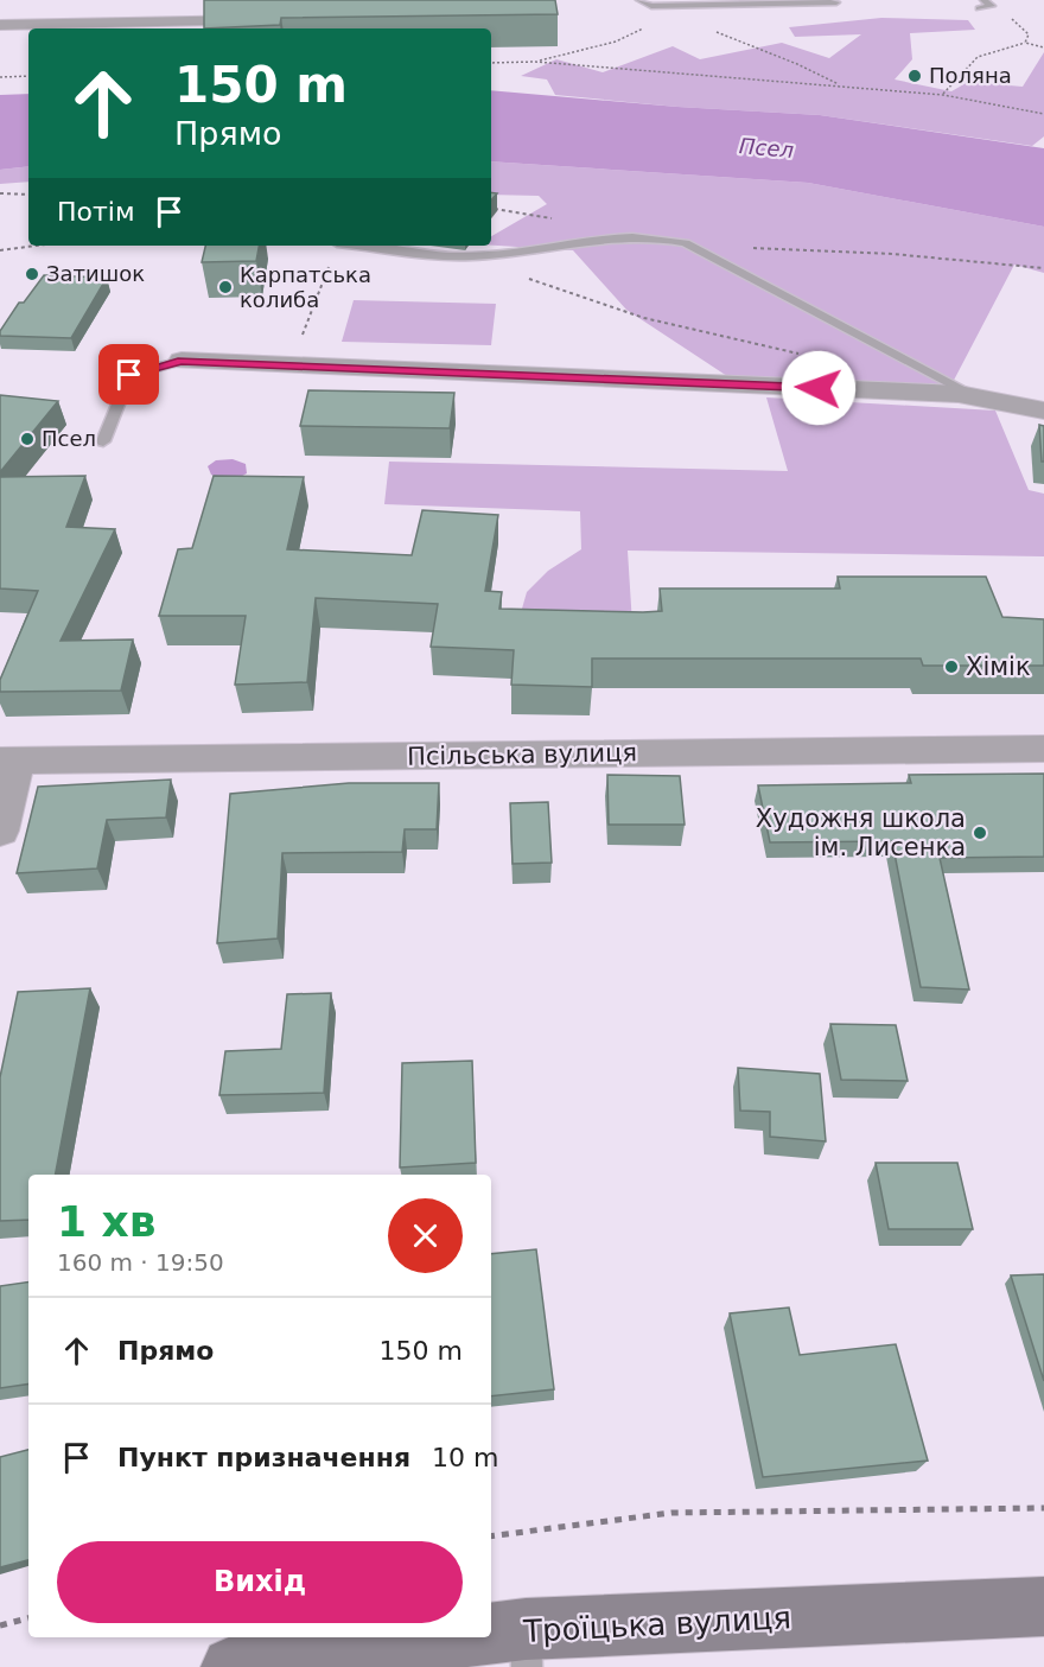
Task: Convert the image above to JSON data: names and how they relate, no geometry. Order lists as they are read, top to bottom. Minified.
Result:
{"streets":{"main road":["Троїцька вулиця"],"street":["Псільська вулиця"]},"water":["Псел"],"places":["Поляна","Затишок","Карпатська колиба","Псел","Хімік","Художня школа ім. Лисенка"],"page":{"turn":["150 m","Прямо"],"then":"Потім","heading":["1 хв","160 m · 19:50"],"list":[{"name":"Прямо","value":"150 m"},{"name":"Пункт призначення","value":"10 m"}],"buttons":"Вихід"}}
